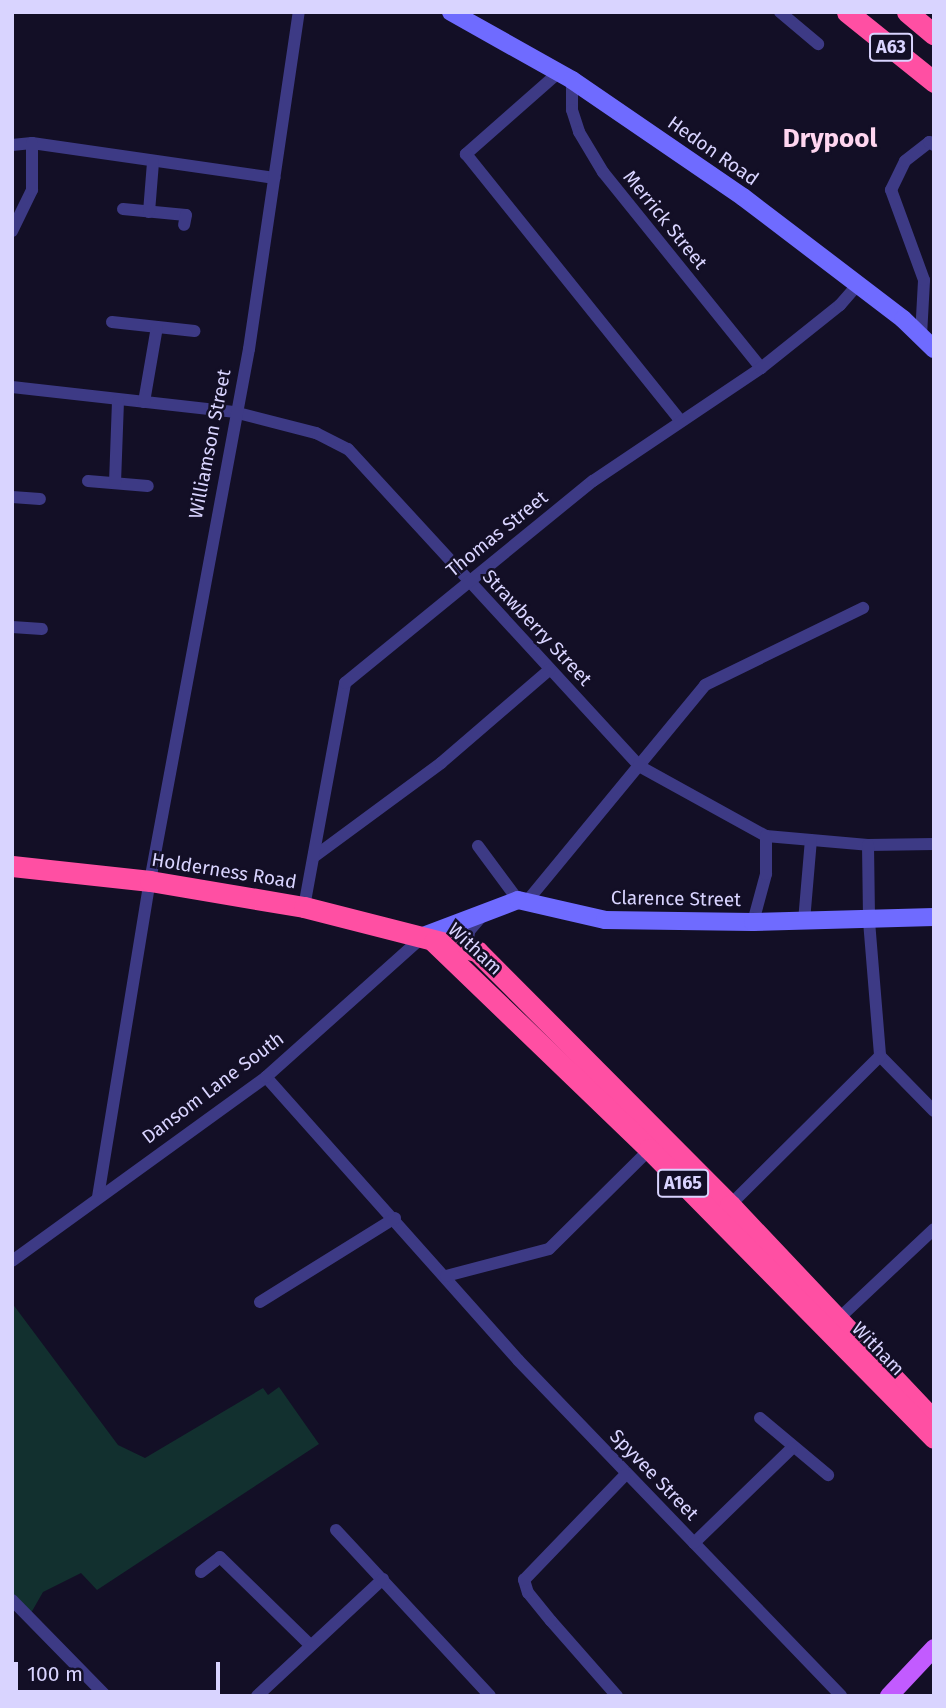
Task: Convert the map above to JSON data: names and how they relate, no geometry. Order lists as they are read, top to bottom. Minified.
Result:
{"streets":{"highway":["A63","Holderness Road","Witham","A165"],"street":["Hedon Road","Merrick Street","Williamson Street","Thomas Street","Strawberry Street","Clarence Street","Dansom Lane South","Spyvee Street"]},"crossings":[["Hedon Road","Merrick Street"],["Hedon Road","Thomas Street"],["Merrick Street","Thomas Street"],["Williamson Street","Strawberry Street"],["Williamson Street","Holderness Road"],["Williamson Street","Dansom Lane South"],["Thomas Street","Strawberry Street"],["Thomas Street","Holderness Road"],["Holderness Road","Witham"],["Holderness Road","Dansom Lane South"],["Witham","Dansom Lane South"],["Dansom Lane South","Spyvee Street"]],"districts":["Drypool"],"scale_bar":"100 m"}
